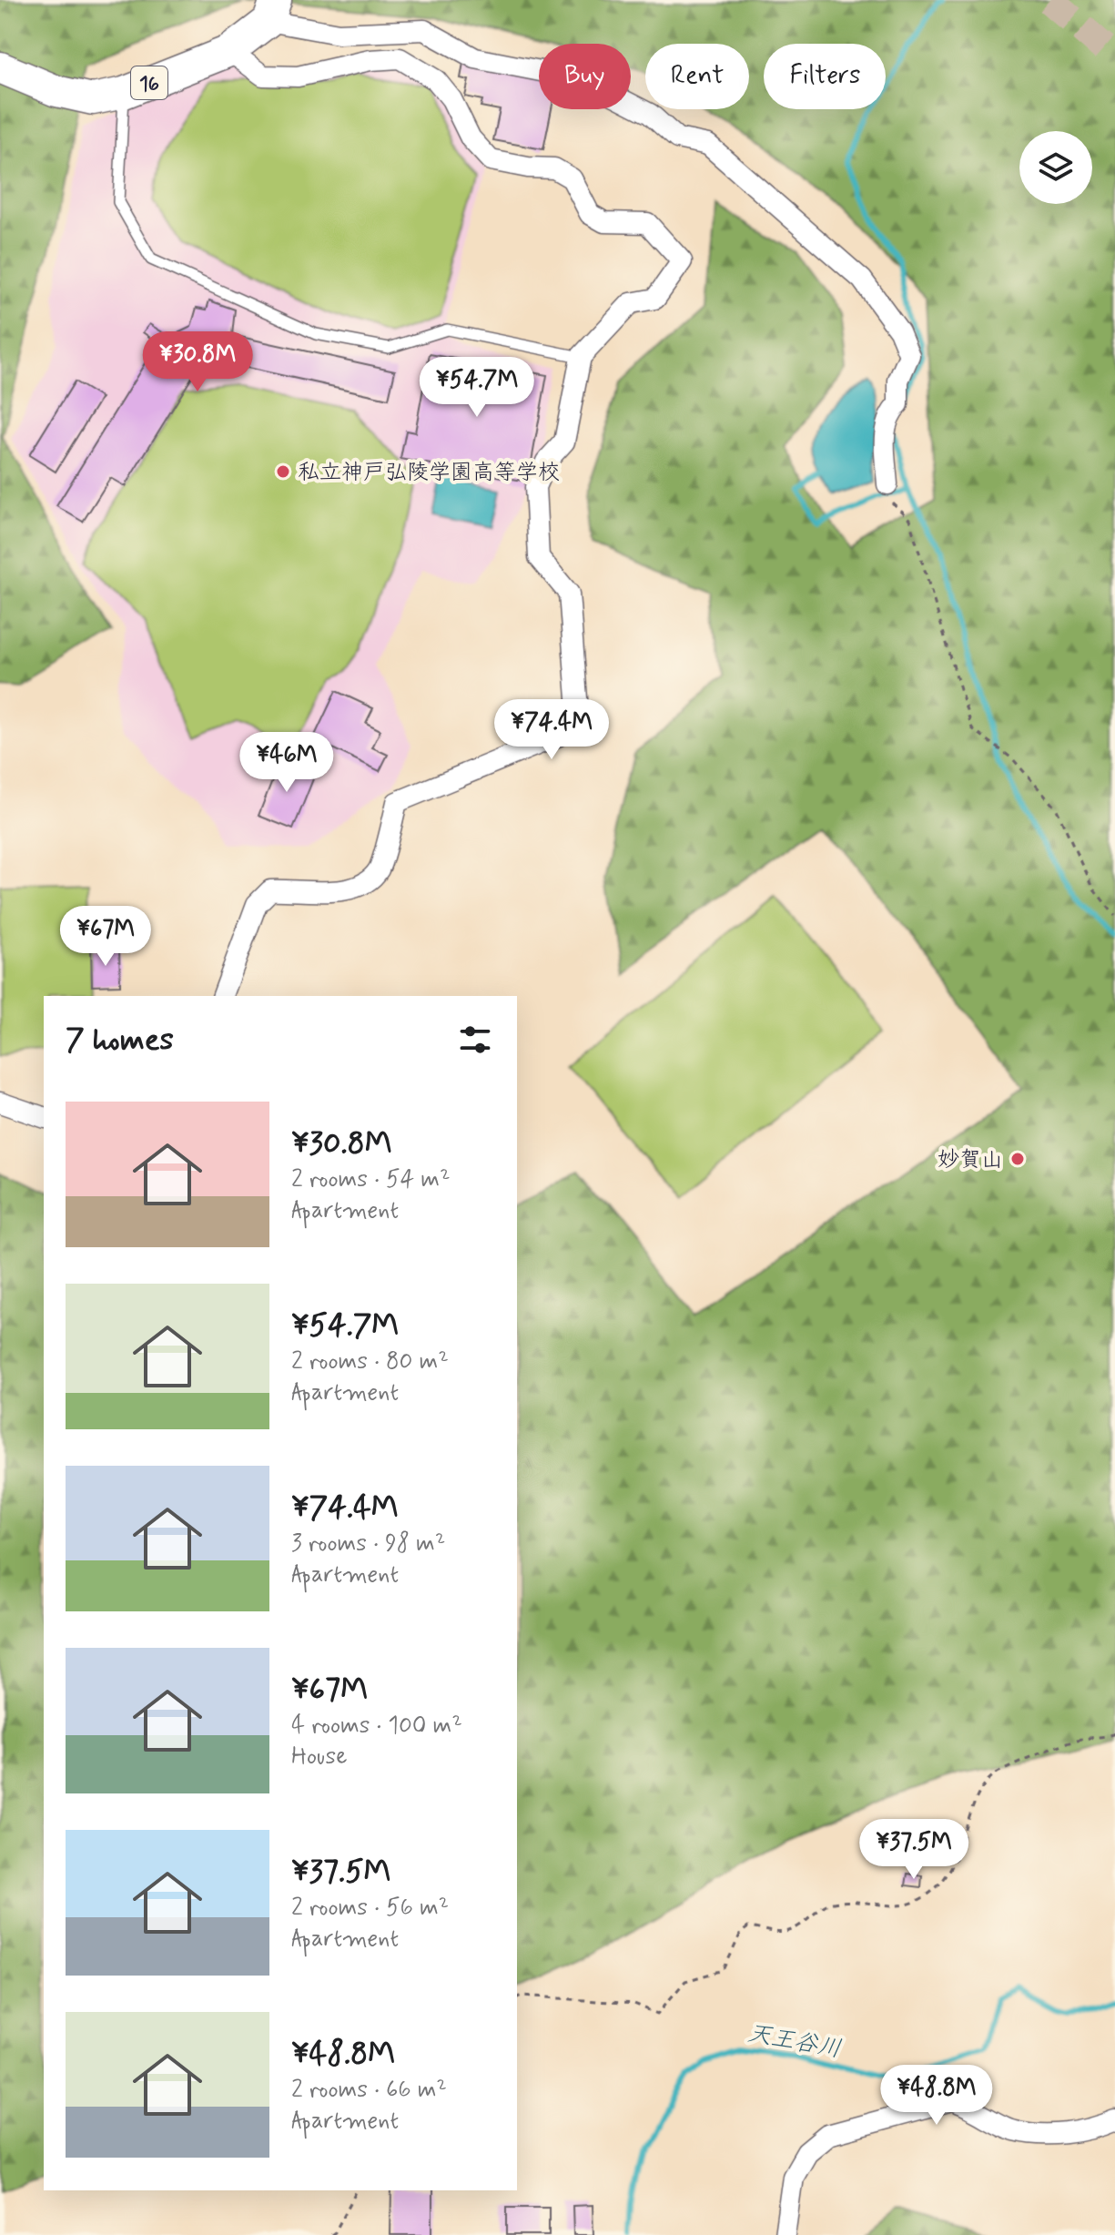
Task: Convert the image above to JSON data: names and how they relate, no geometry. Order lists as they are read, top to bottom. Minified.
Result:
{"streets":{"main road":["16"]},"water":["天王谷川"],"places":["私立神戸弘陵学園高等学校","妙賀山"],"page":{"chip":["Buy","Rent","Filters"],"price":["¥30.8M","¥54.7M","¥74.4M","¥46M","¥67M","¥37.5M","¥48.8M"],"heading":"7 homes","list":[{"name":"¥30.8M","note":"2 rooms · 54 m² · Apartment"},{"name":"¥54.7M","note":"2 rooms · 80 m² · Apartment"},{"name":"¥74.4M","note":"3 rooms · 98 m² · Apartment"},{"name":"¥67M","note":"4 rooms · 100 m² · House"},{"name":"¥37.5M","note":"2 rooms · 56 m² · Apartment"},{"name":"¥48.8M","note":"2 rooms · 66 m² · Apartment"}]}}
